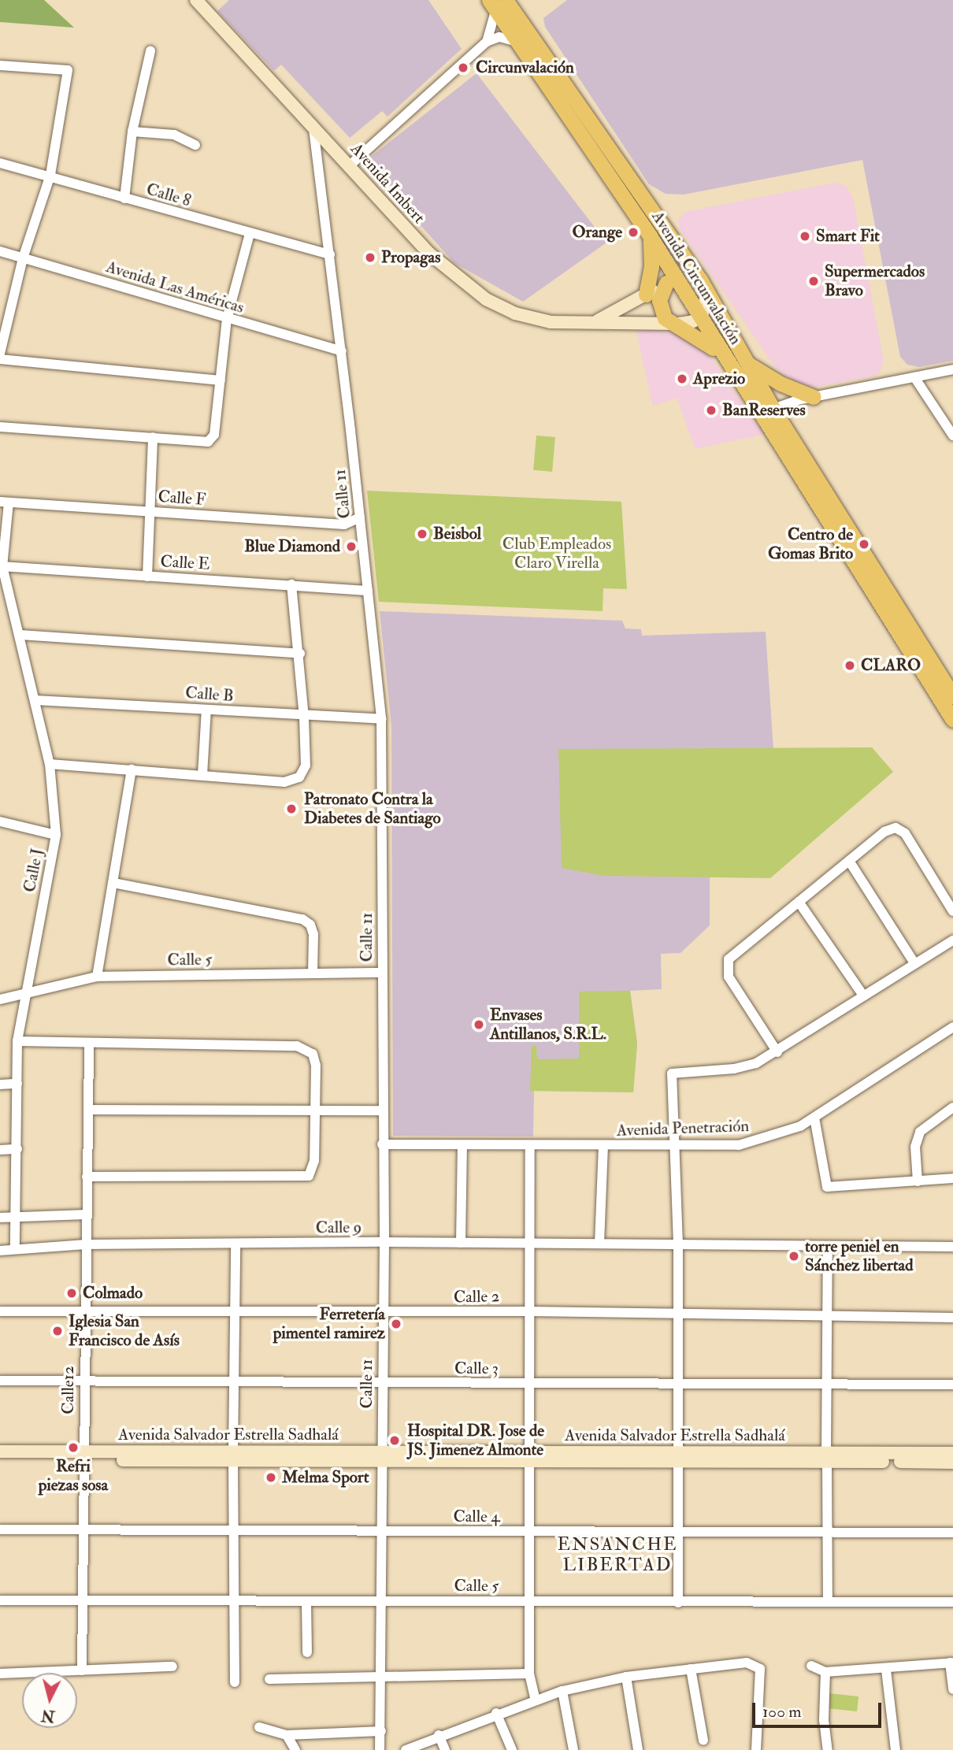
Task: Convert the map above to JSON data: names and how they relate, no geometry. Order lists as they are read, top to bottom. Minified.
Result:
{"streets":{"main road":["Avenida Imbert","Avenida Circunvalación","Avenida Salvador Estrella Sadhalá"],"street":["Calle 8","Avenida Las Américas","Calle 11","Calle F","Calle E","Calle B","Calle J","Calle 5","Avenida Penetración","Calle 9","Calle 2","Calle 3","Calle12","Calle 4"]},"crossings":[["Avenida Imbert","Avenida Circunvalación"],["Avenida Imbert","Calle 11"],["Calle 8","Calle 11"],["Avenida Las Américas","Calle 11"],["Calle 11","Calle F"],["Calle 11","Calle E"],["Calle 11","Calle B"],["Calle 11","Calle 5"],["Calle 11","Avenida Penetración"],["Calle 11","Calle 9"],["Calle 11","Calle 2"],["Calle 11","Calle 3"],["Calle 11","Avenida Salvador Estrella Sadhalá"],["Calle 11","Calle 4"],["Calle F","Calle J"],["Calle E","Calle J"],["Calle B","Calle J"],["Calle J","Calle 5"],["Calle J","Calle 9"],["Calle 5","Calle12"],["Calle 9","Calle12"],["Calle 2","Calle12"],["Calle 3","Calle12"],["Calle12","Avenida Salvador Estrella Sadhalá"],["Calle12","Calle 4"]],"districts":["ENSANCHE LIBERTAD"],"parks":["Club Empleados Claro Virella"],"places":["Circunvalación","Orange","Smart Fit","Propagas","Supermercados Bravo","Aprezio","BanReserves","Beisbol","Centro de Gomas Brito","Blue Diamond","CLARO","Patronato Contra la Diabetes de Santiago","Envases Antillanos, S.R.L.","torre peniel en Sánchez libertad","Colmado","Ferretería pimentel ramirez","Iglesia San Francisco de Asís","Hospital DR. Jose de JS. Jimenez Almonte","Refri piezas sosa","Melma Sport"],"scale_bar":"100 m","north":"bottom"}
